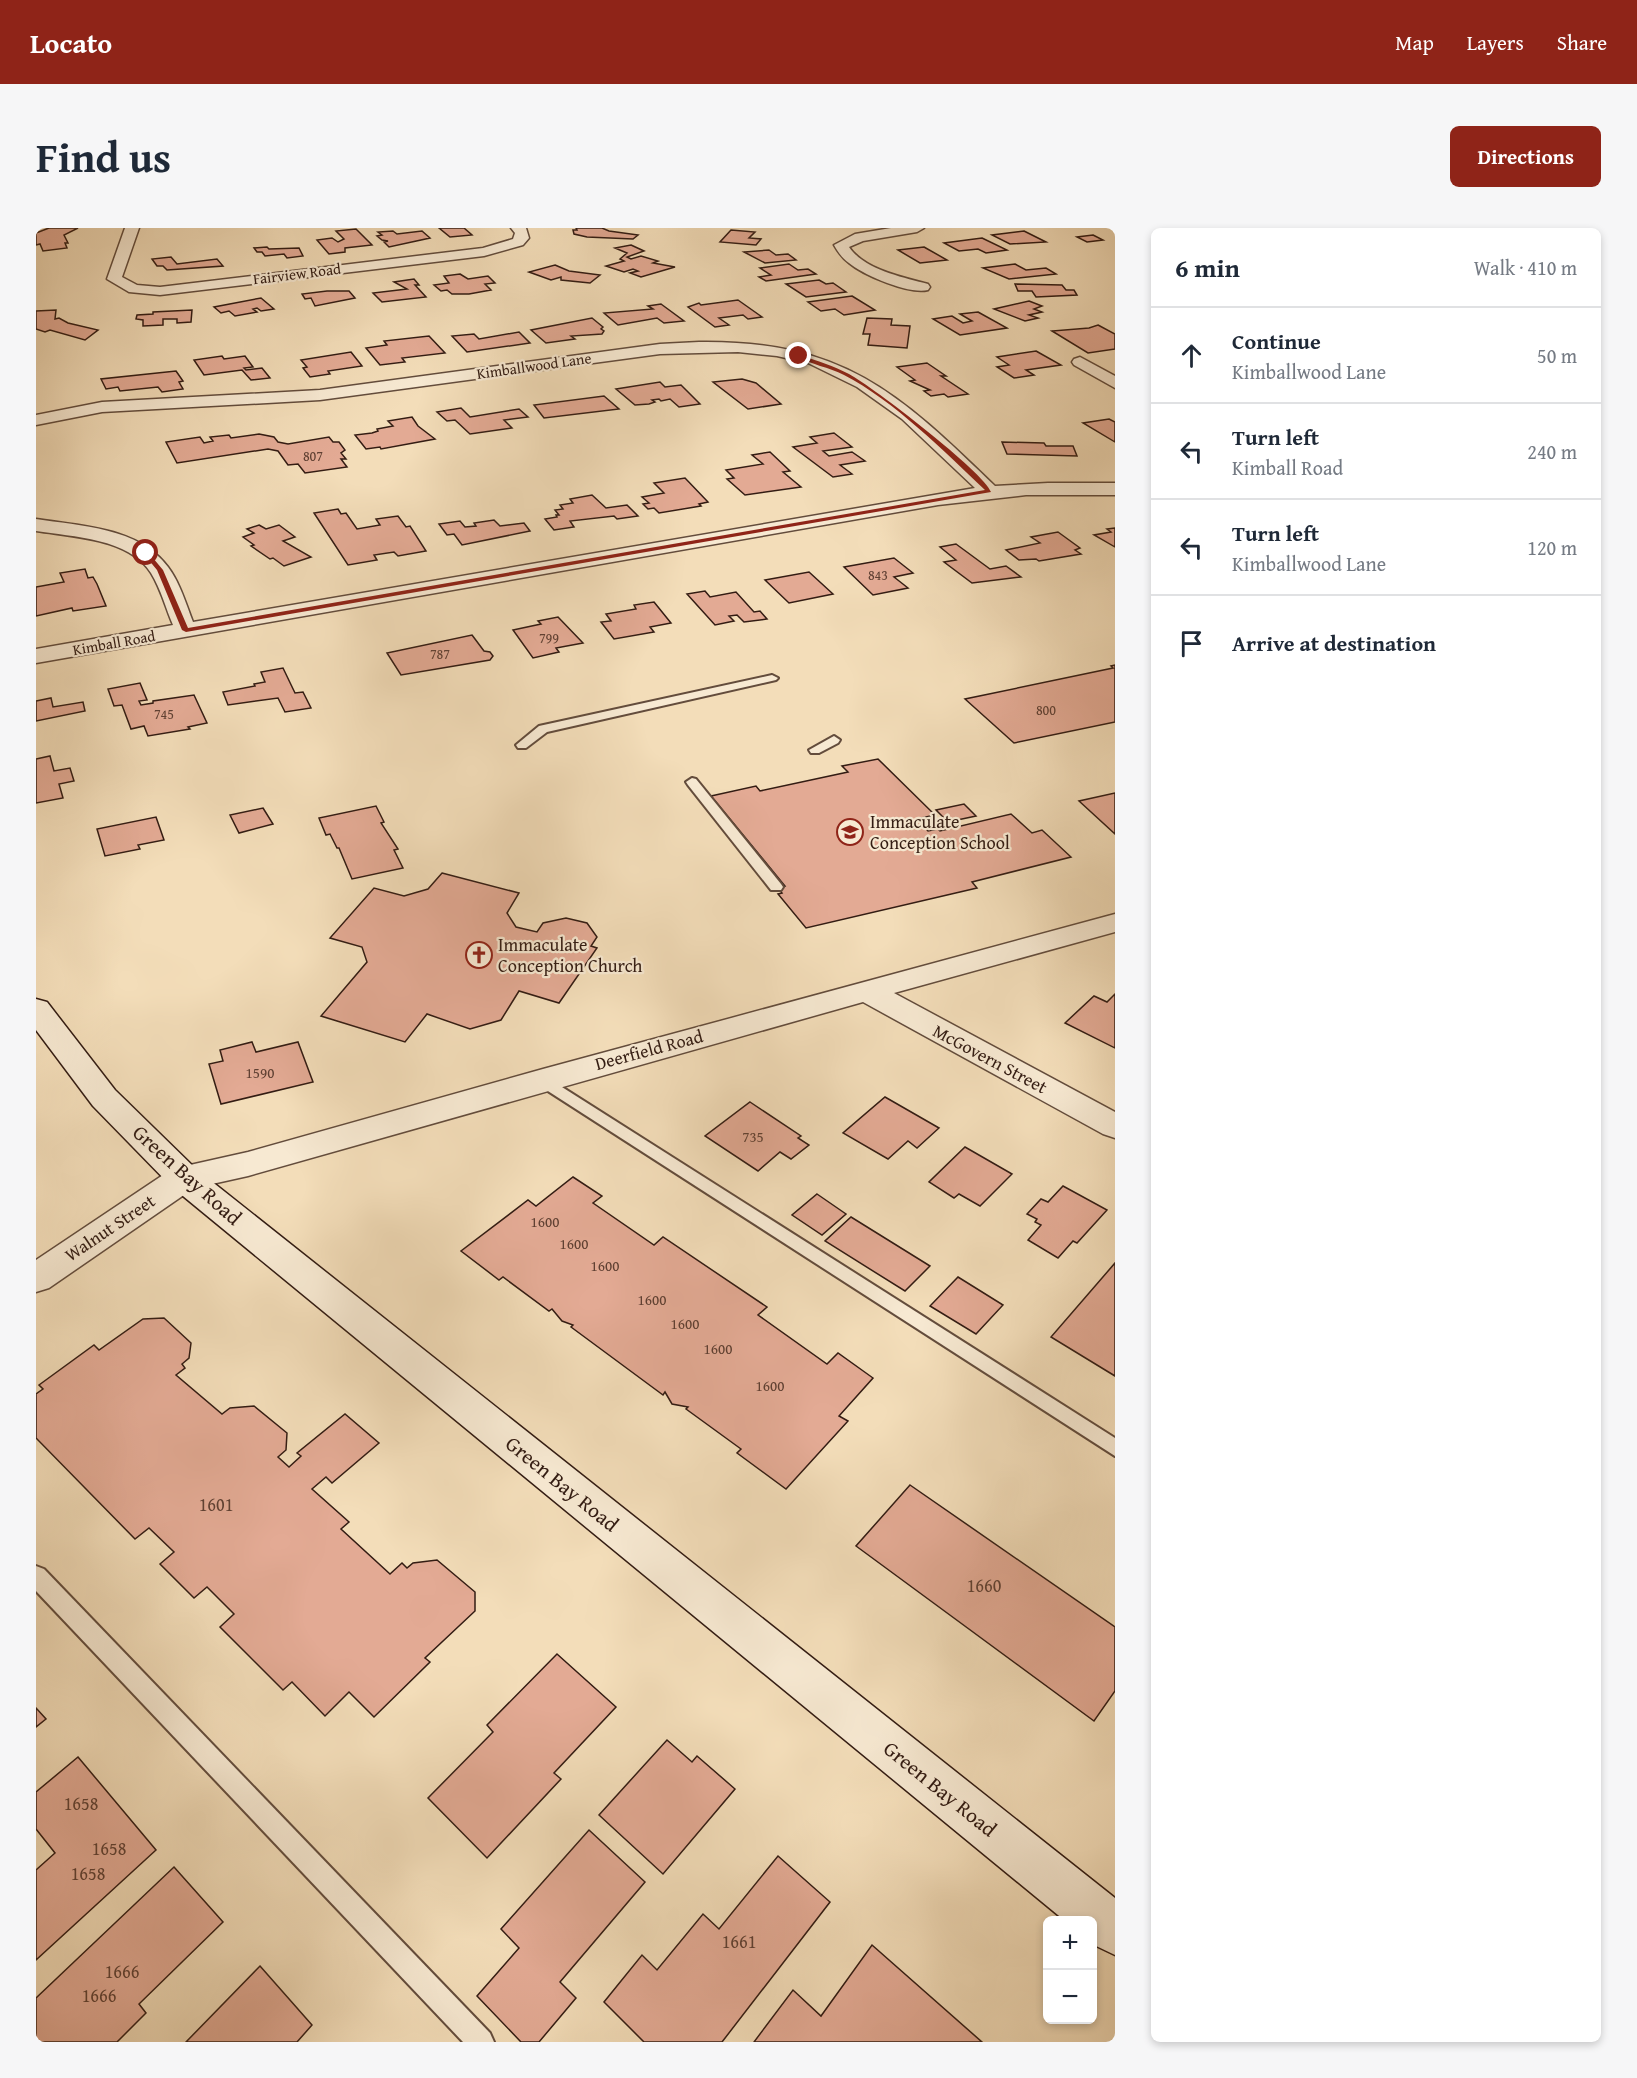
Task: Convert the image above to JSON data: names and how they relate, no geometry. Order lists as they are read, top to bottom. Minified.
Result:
{"streets":{"street":["Fairview Road","Kimballwood Lane","Kimball Road","Deerfield Road","McGovern Street","Green Bay Road","Walnut Street"]},"crossings":[["Kimballwood Lane","Kimball Road"],["Deerfield Road","McGovern Street"],["Deerfield Road","Green Bay Road"],["Deerfield Road","Walnut Street"],["Green Bay Road","Walnut Street"]],"places":{"school or university":["Immaculate Conception School"],"church":["Immaculate Conception Church"]},"house_numbers":["807","843","799","787","800","745","1590","735","1600","1600","1600","1600","1600","1600","1600","1601","1660","1658","1658","1658","1661","1666","1666"],"page":{"header":"Locato","nav":["Map","Layers","Share"],"title":"Find us","buttons":"Directions","heading":["6 min","Walk · 410 m"],"list":[["Continue","Kimballwood Lane","50 m"],["Turn left","Kimball Road","240 m"],["Turn left","Kimballwood Lane","120 m"],"Arrive at destination"],"map_buttons":["+","−"]}}
